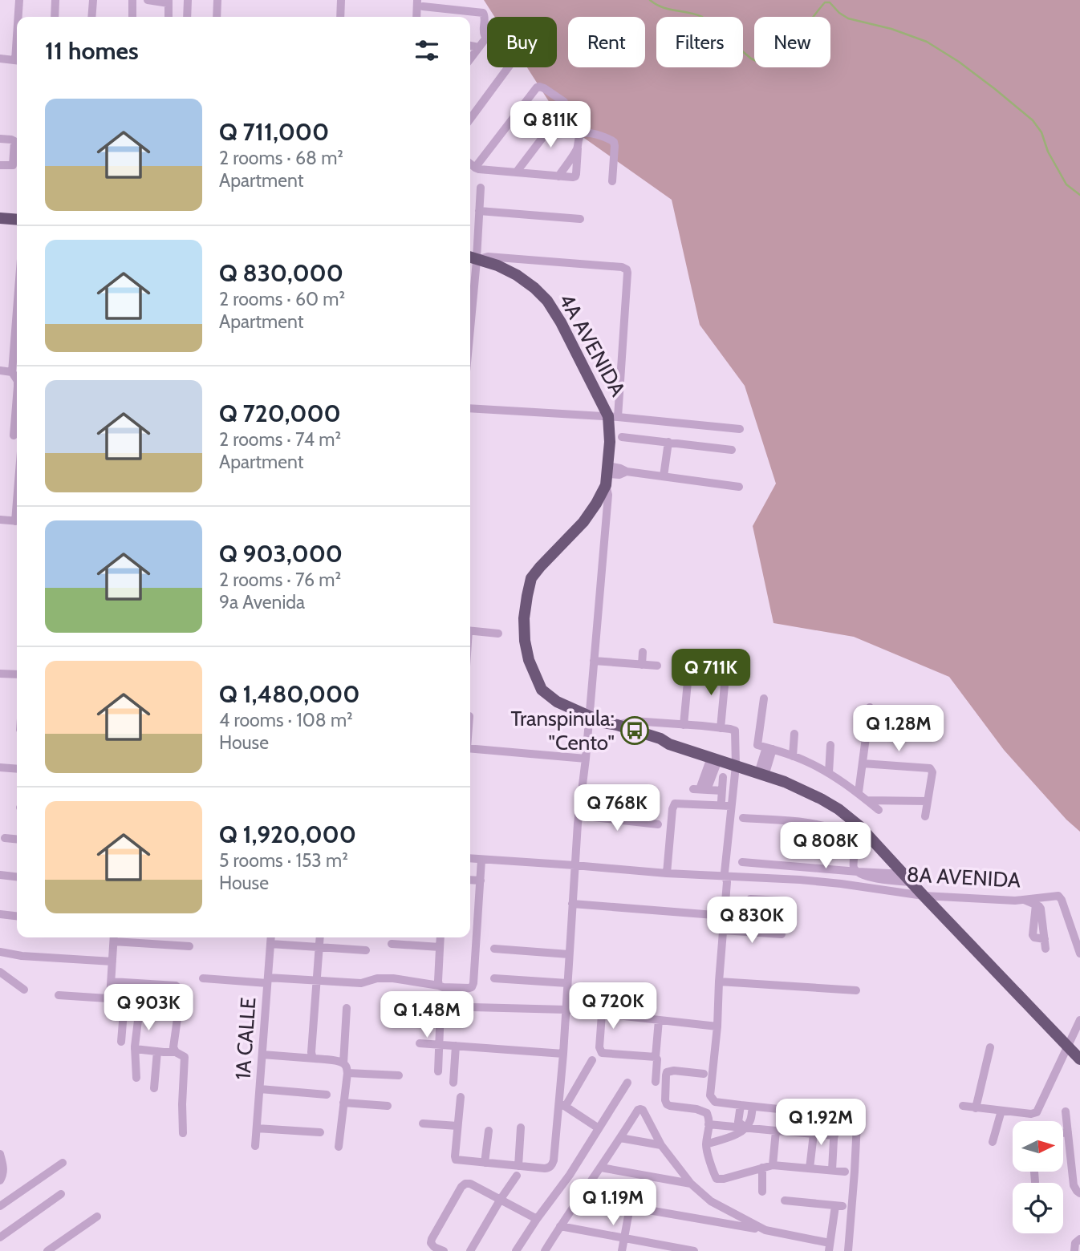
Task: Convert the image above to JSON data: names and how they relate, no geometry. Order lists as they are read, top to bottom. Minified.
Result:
{"streets":{"main road":["4A AVENIDA"],"street":["8A AVENIDA","1A CALLE"]},"places":{"bus stop":["Transpinula: \"Cento\""]},"north":"right","page":{"chip":["Buy","Rent","Filters","New"],"heading":"11 homes","list":[{"name":"Q 711,000","note":"2 rooms · 68 m² · Apartment"},{"name":"Q 830,000","note":"2 rooms · 60 m² · Apartment"},{"name":"Q 720,000","note":"2 rooms · 74 m² · Apartment"},{"name":"Q 903,000","note":"2 rooms · 76 m² · 9a Avenida"},{"name":"Q 1,480,000","note":"4 rooms · 108 m² · House"},{"name":"Q 1,920,000","note":"5 rooms · 153 m² · House"}],"price":["Q 811K","Q 711K","Q 1.28M","Q 768K","Q 808K","Q 830K","Q 720K","Q 903K","Q 1.48M","Q 1.92M","Q 1.19M"]}}
